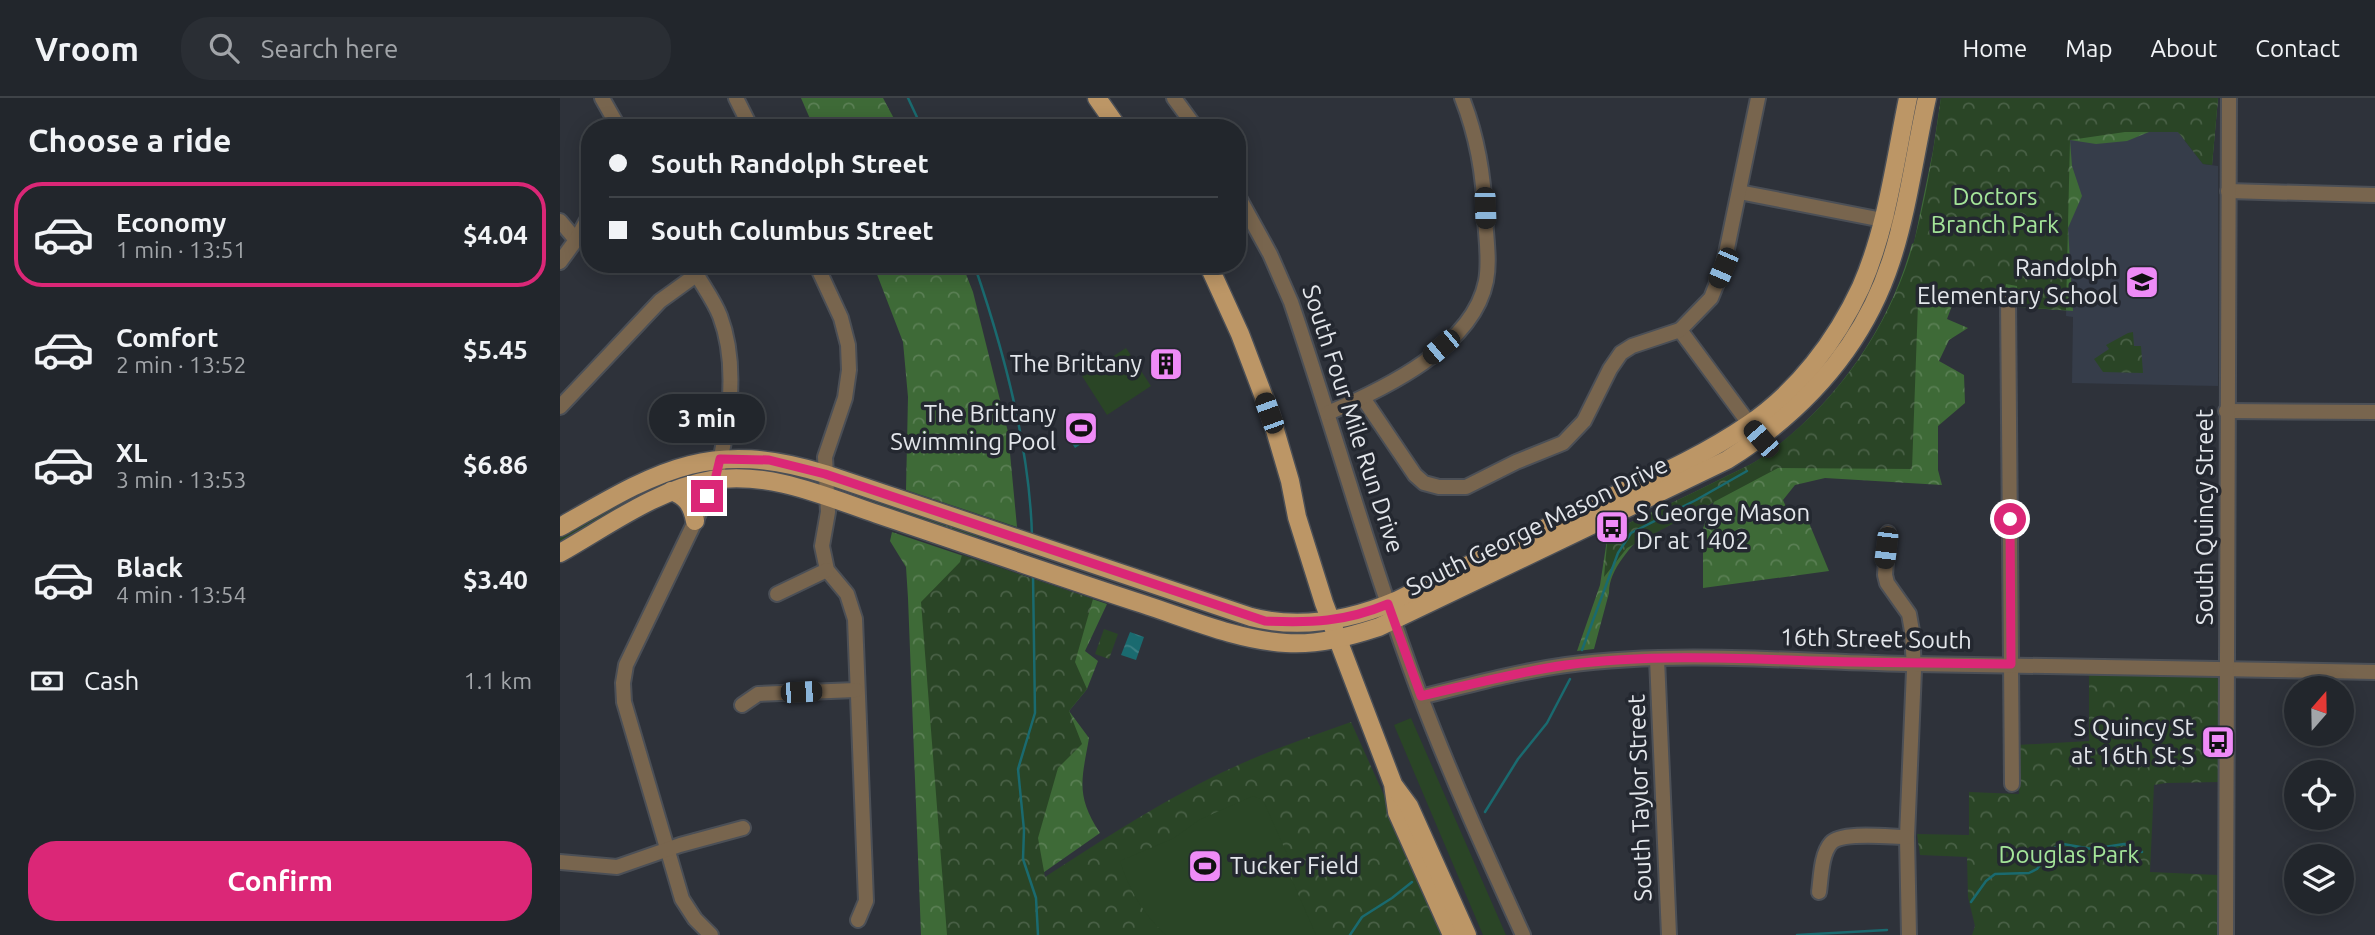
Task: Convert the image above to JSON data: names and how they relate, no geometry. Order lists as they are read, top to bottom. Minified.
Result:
{"streets":{"main road":["South George Mason Drive"],"street":["South Four Mile Run Drive","South Quincy Street","16th Street South","South Taylor Street"]},"crossings":[["South Four Mile Run Drive","South George Mason Drive"],["South Four Mile Run Drive","16th Street South"],["South Quincy Street","16th Street South"],["16th Street South","South Taylor Street"]],"parks":["Doctors Branch Park","Douglas Park"],"places":{"school or university":["Randolph Elementary School"],"building":["The Brittany"],"sports":["The Brittany Swimming Pool","Tucker Field"],"bus stop":["S George Mason Dr at 1402","S Quincy St at 16th St S"]},"north":"top","page":{"header":"Vroom","search":"Search here","nav":["Home","Map","About","Contact"],"heading":"Choose a ride","banner":["South Randolph Street","South Columbus Street"],"list":[{"name":"Economy","note":"1 min · 13:51","value":"$4.04"},{"name":"Comfort","note":"2 min · 13:52","value":"$5.45"},{"name":"XL","note":"3 min · 13:53","value":"$6.86"},{"name":"Black","note":"4 min · 13:54","value":"$3.40"}],"bubble":"3 min","pay":["Cash","1.1 km"],"buttons":"Confirm"}}
